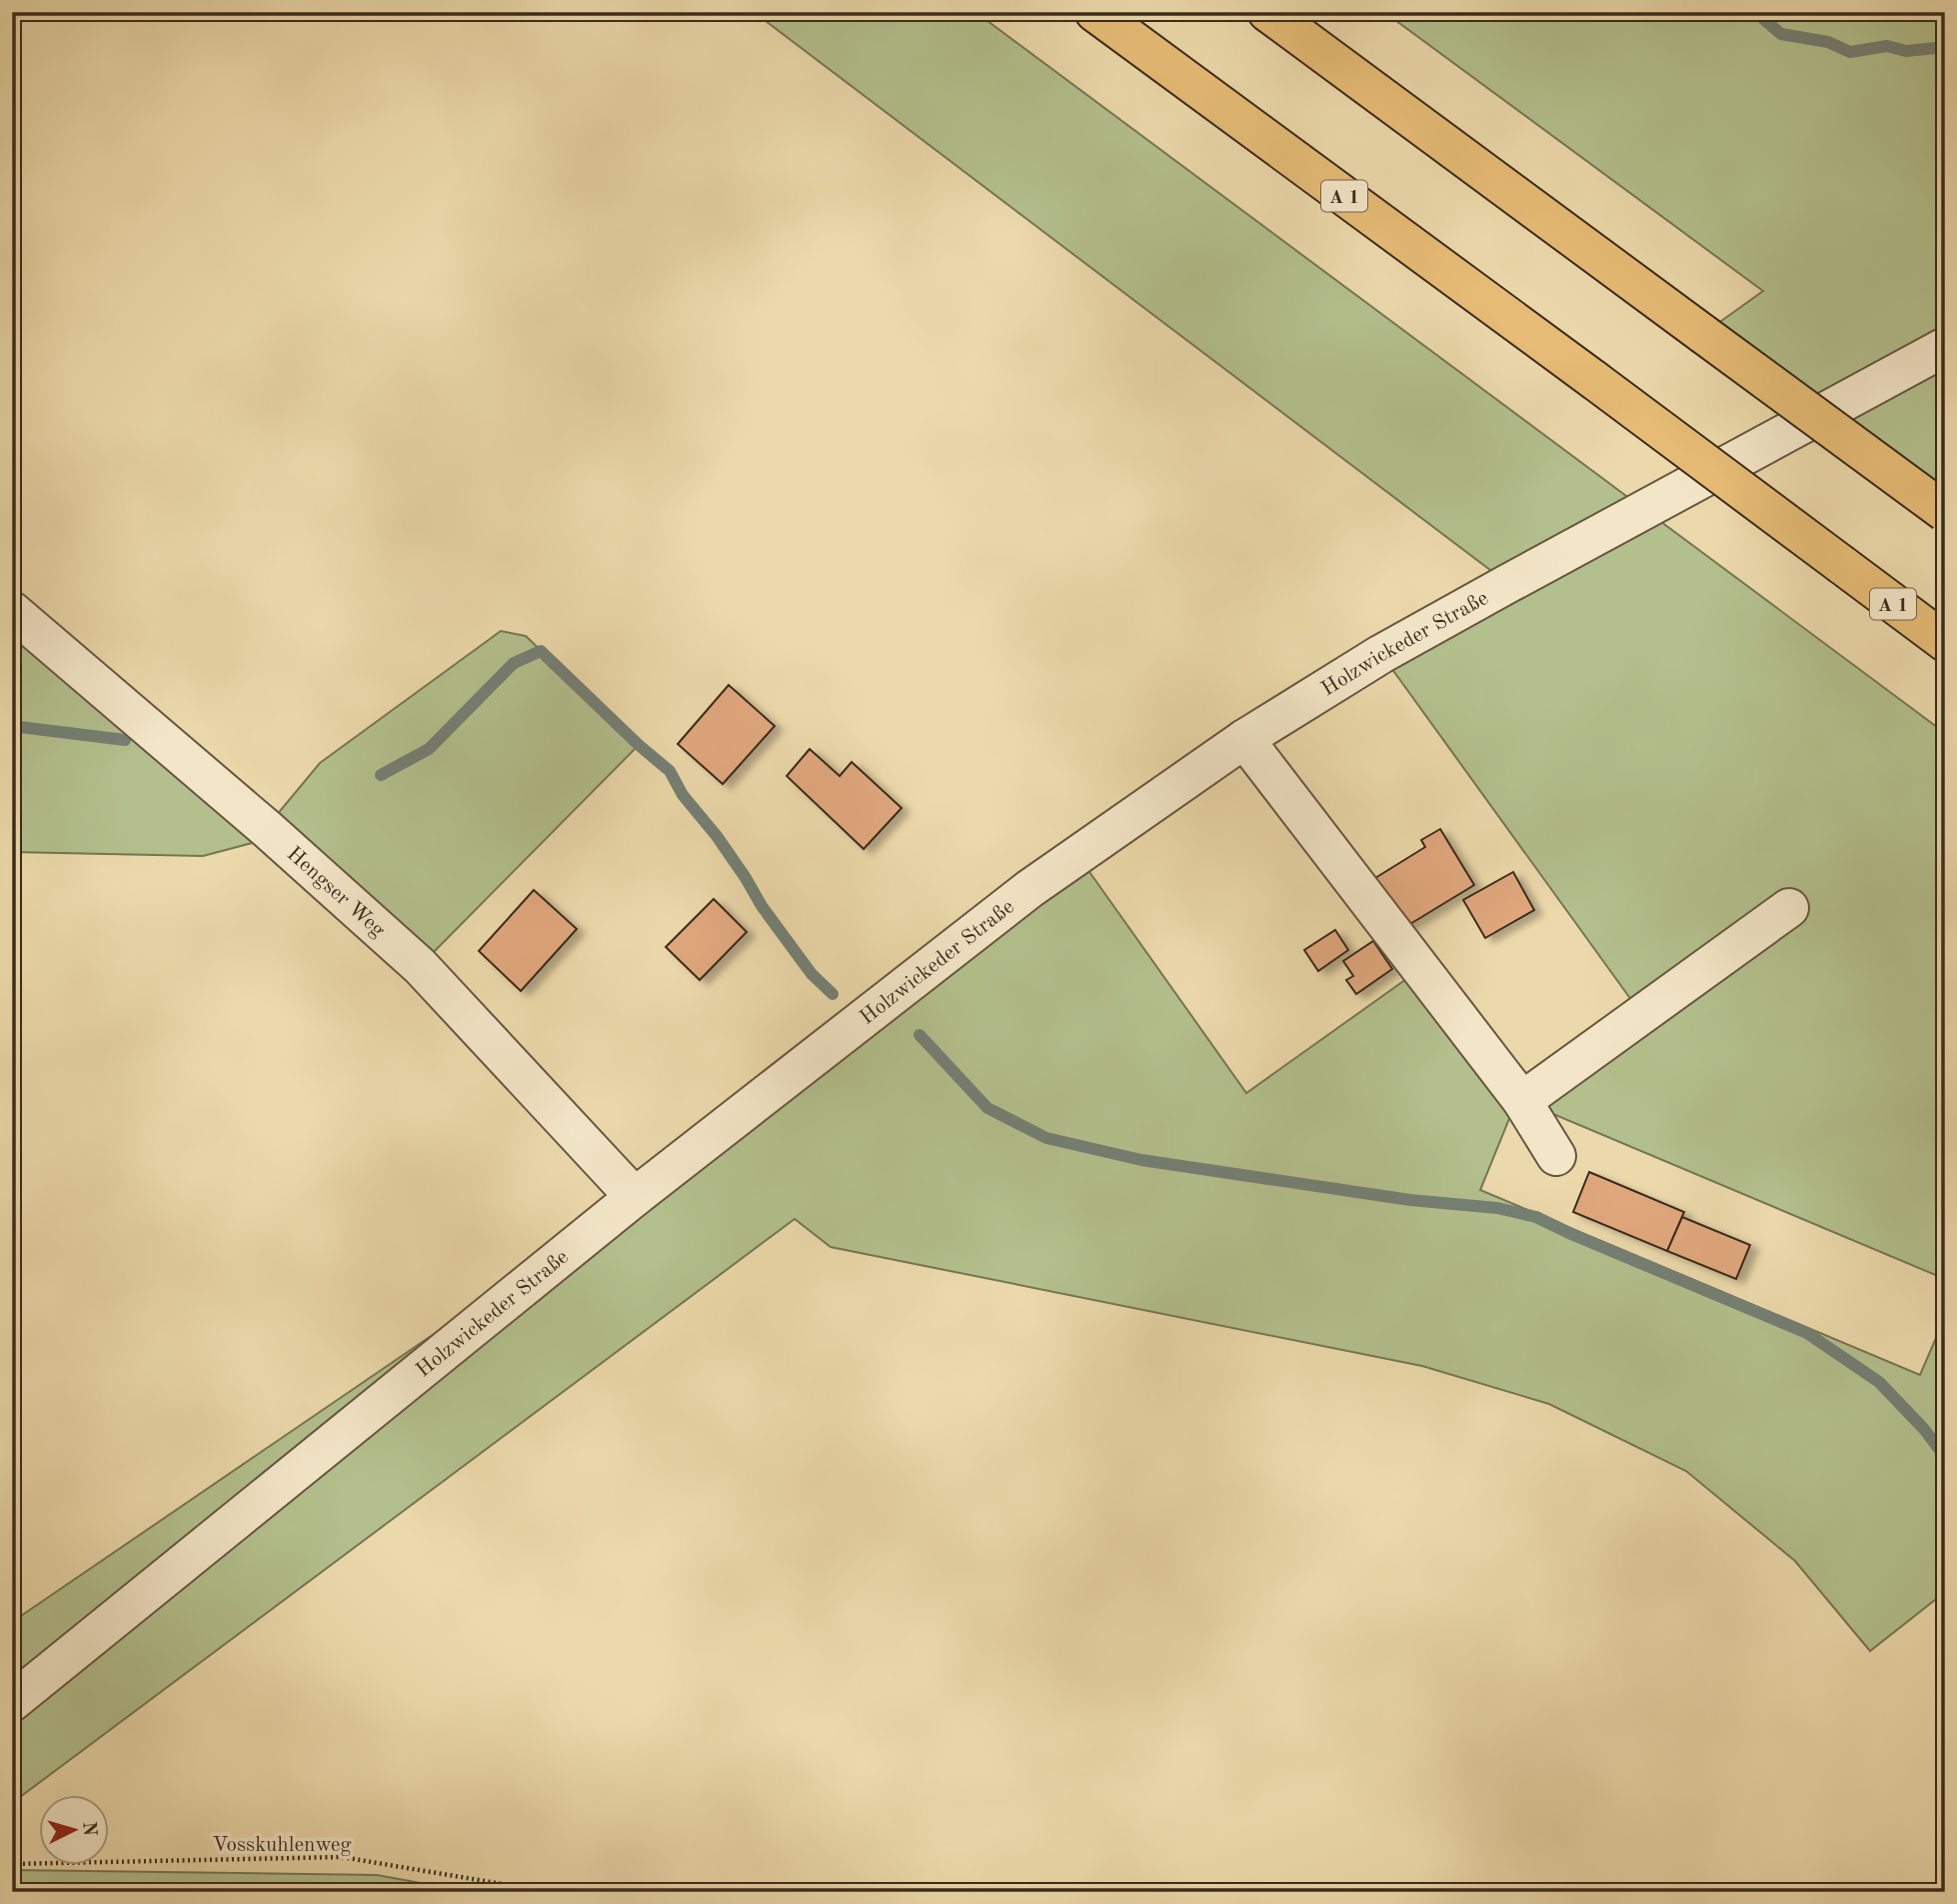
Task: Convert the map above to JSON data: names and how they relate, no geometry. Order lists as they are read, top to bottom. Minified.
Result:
{"streets":{"highway":["A 1"],"street":["Holzwickeder Straße","Hengser Weg"],"path":["Vosskuhlenweg"]},"crossings":[["Holzwickeder Straße","Hengser Weg"]],"north":"right"}
